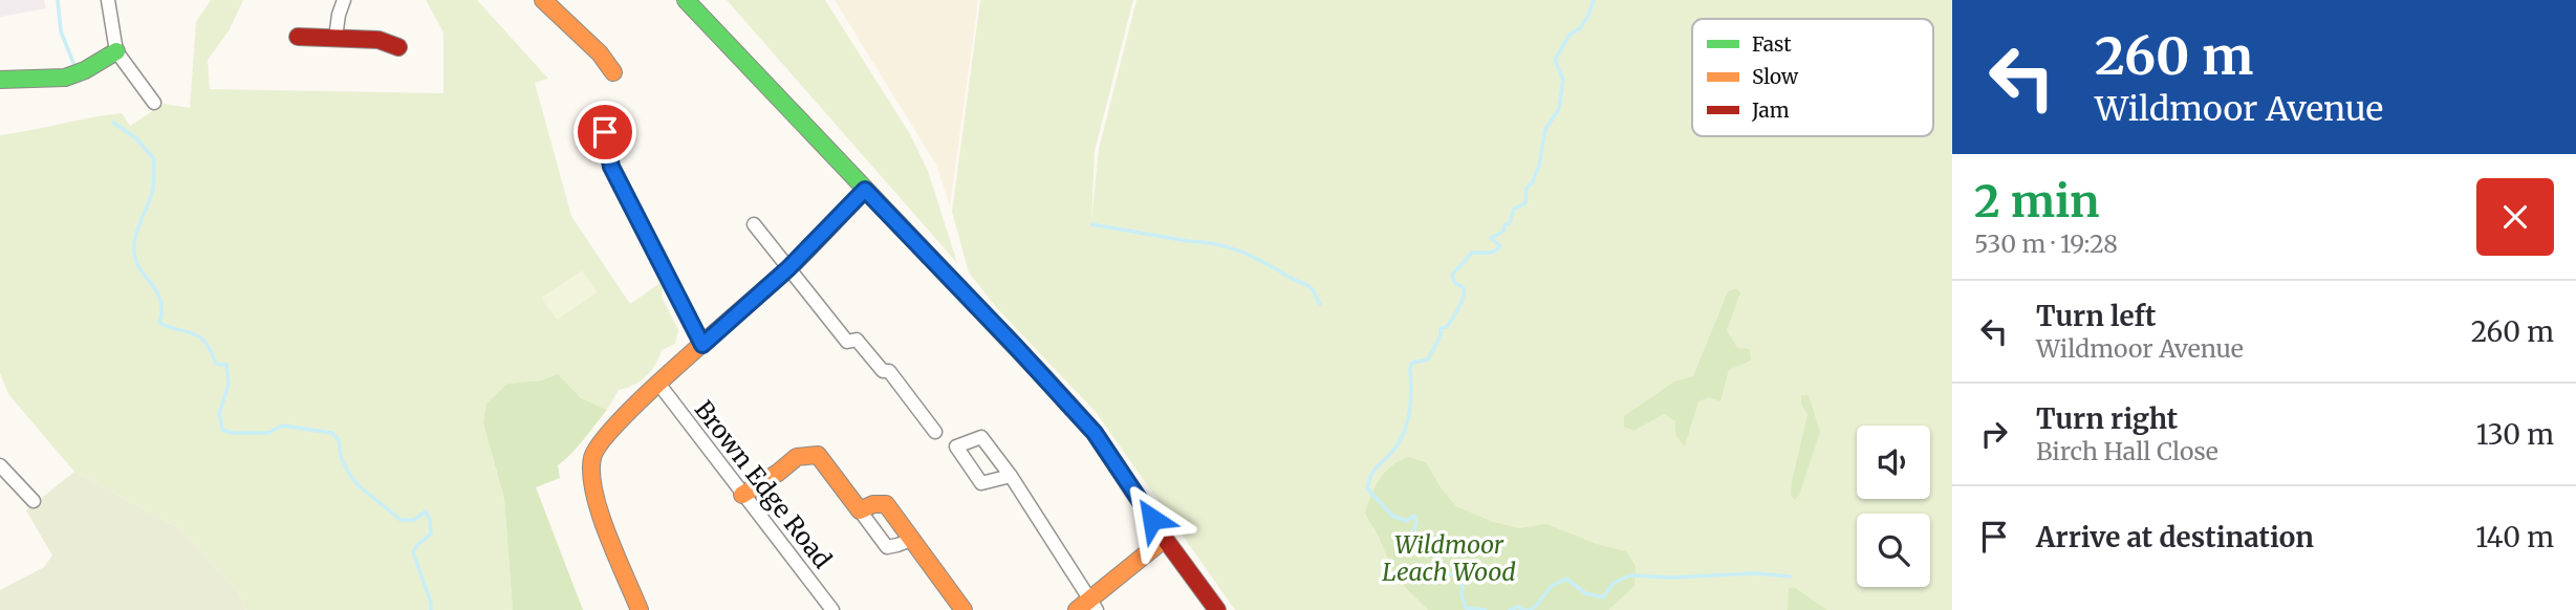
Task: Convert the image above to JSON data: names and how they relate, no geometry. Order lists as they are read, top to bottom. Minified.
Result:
{"streets":{"street":["Brown Edge Road"]},"parks":["Wildmoor Leach Wood"],"legend":["Fast","Slow","Jam"],"page":{"turn":["260 m","Wildmoor Avenue"],"heading":["2 min","530 m · 19:28"],"list":[{"name":"Turn left","note":"Wildmoor Avenue","value":"260 m"},{"name":"Turn right","note":"Birch Hall Close","value":"130 m"},{"name":"Arrive at destination","value":"140 m"}]}}
